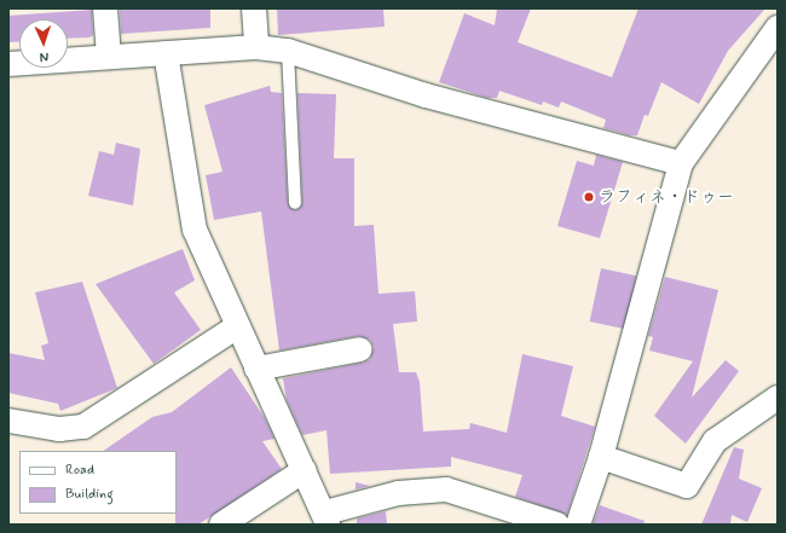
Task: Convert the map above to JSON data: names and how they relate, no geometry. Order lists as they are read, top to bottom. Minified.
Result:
{"places":["ラフィネ・ドゥー"],"legend":["Road","Building"],"north":"bottom"}
